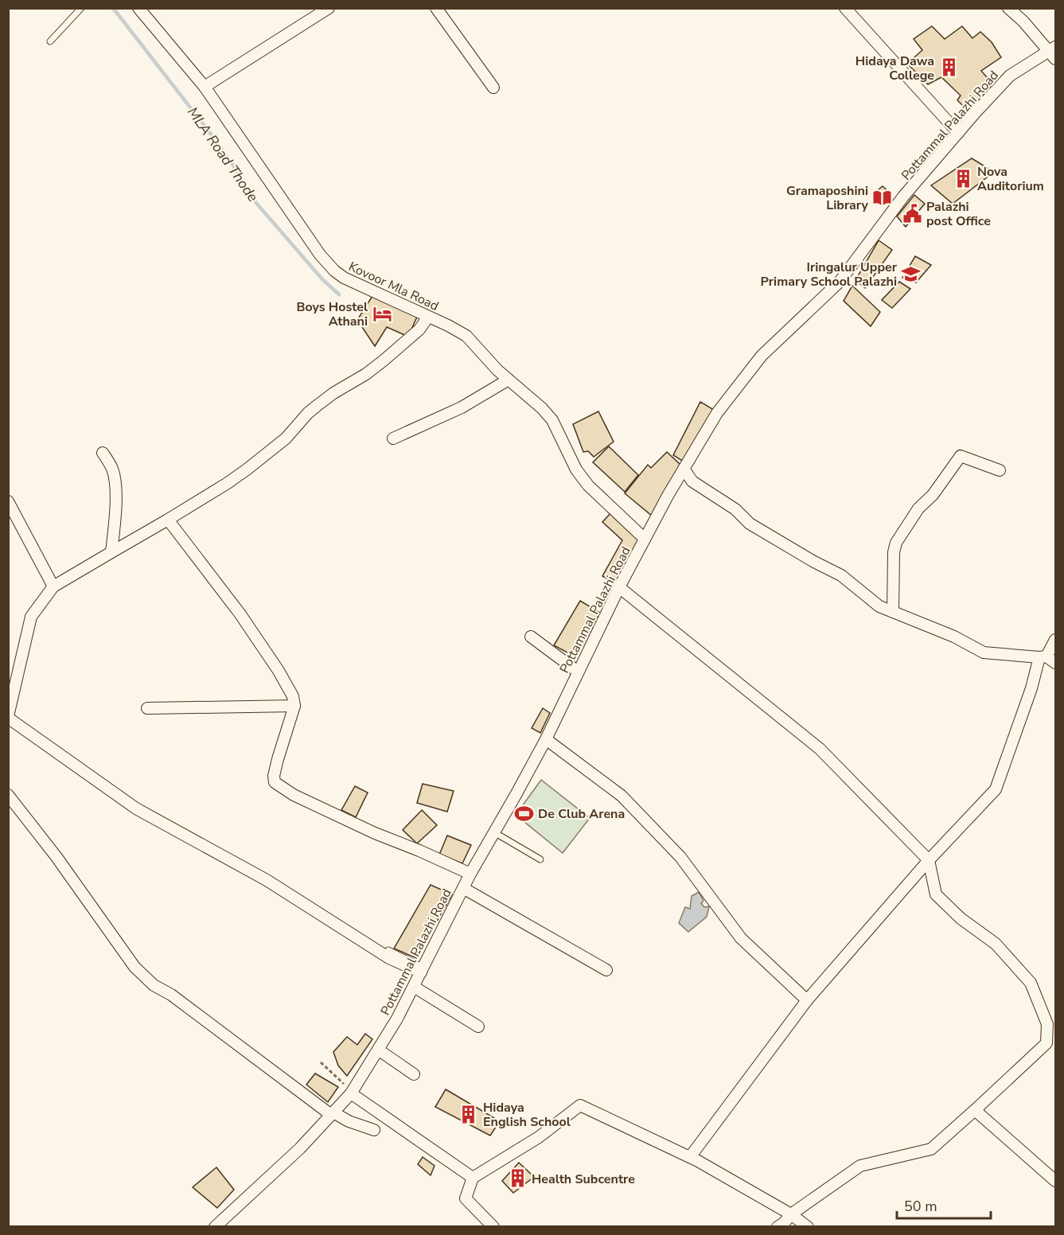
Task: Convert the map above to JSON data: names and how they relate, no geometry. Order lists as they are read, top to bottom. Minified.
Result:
{"streets":{"street":["Pottammal Palazhi Road","Kovoor Mla Road"]},"crossings":[["Pottammal Palazhi Road","Kovoor Mla Road"]],"water":["MLA Road Thode"],"places":{"building":["Hidaya Dawa College","Nova Auditorium","Hidaya English School","Health Subcentre"],"library":["Gramaposhini Library"],"public building":["Palazhi post Office"],"school or university":["Iringalur Upper Primary School Palazhi"],"hotel":["Boys Hostel Athani"],"sports":["De Club Arena"]},"scale_bar":"50 m"}
